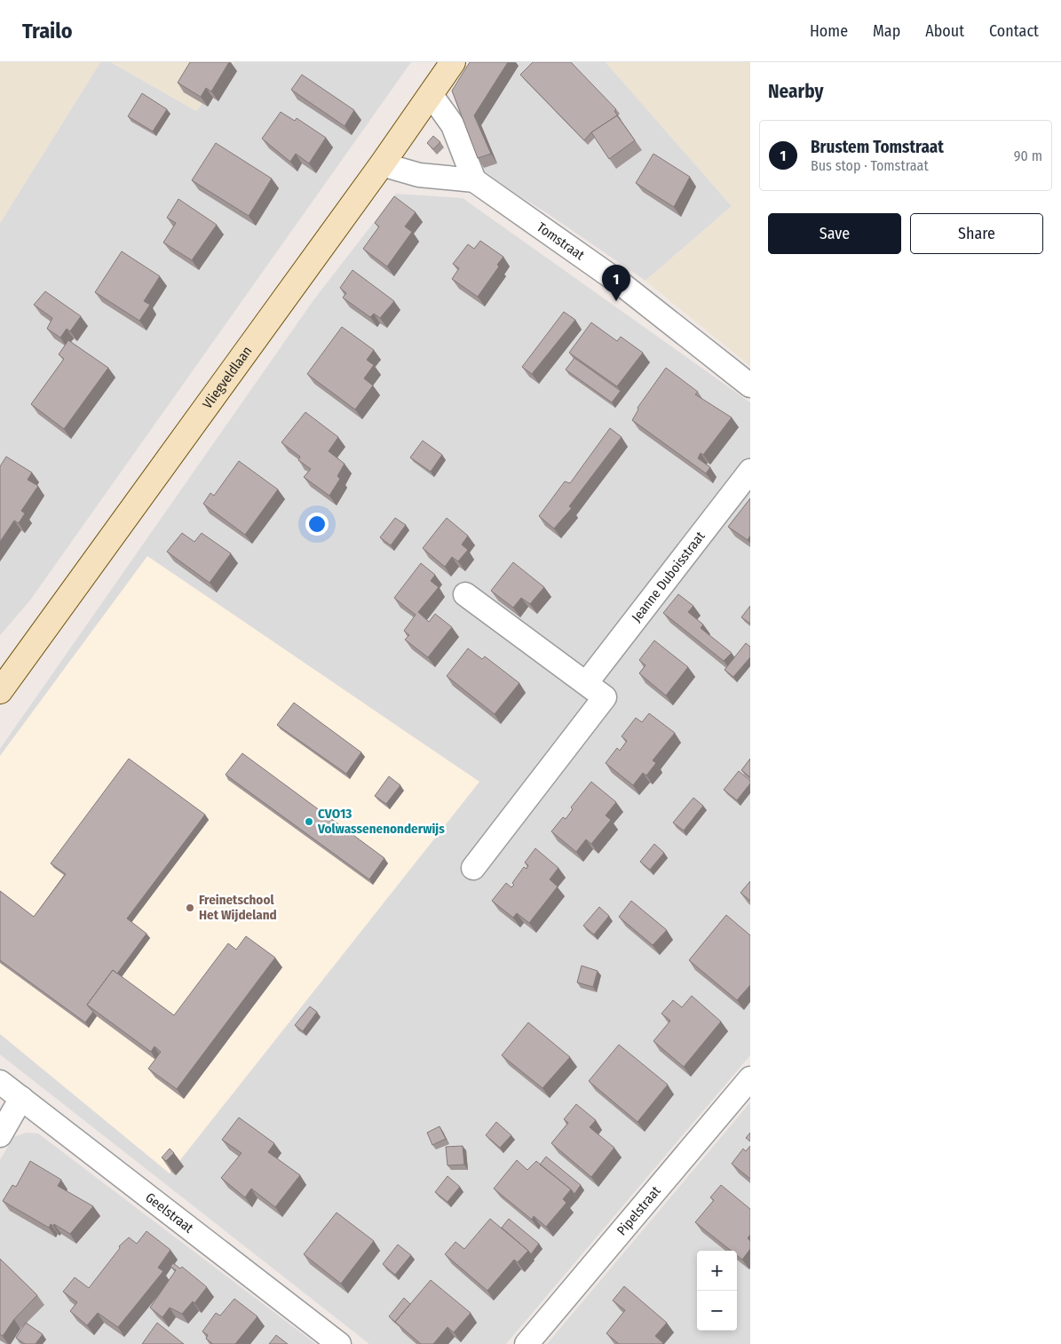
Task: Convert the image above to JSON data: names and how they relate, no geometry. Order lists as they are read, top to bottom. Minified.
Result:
{"streets":{"main road":["Vliegveldlaan"],"street":["Tomstraat","Jeanne Duboisstraat","Pipelstraat","Geelstraat"]},"crossings":[["Tomstraat","Vliegveldlaan"]],"places":["CVO13 Volwassenenonderwijs","Freinetschool Het Wijdeland"],"page":{"header":"Trailo","nav":["Home","Map","About","Contact"],"heading":"Nearby","list":[{"mark":"1","name":"Brustem Tomstraat","note":"Bus stop · Tomstraat","value":"90 m"}],"buttons":["Save","Share"],"pins":"1","map_buttons":["+","−"]}}
